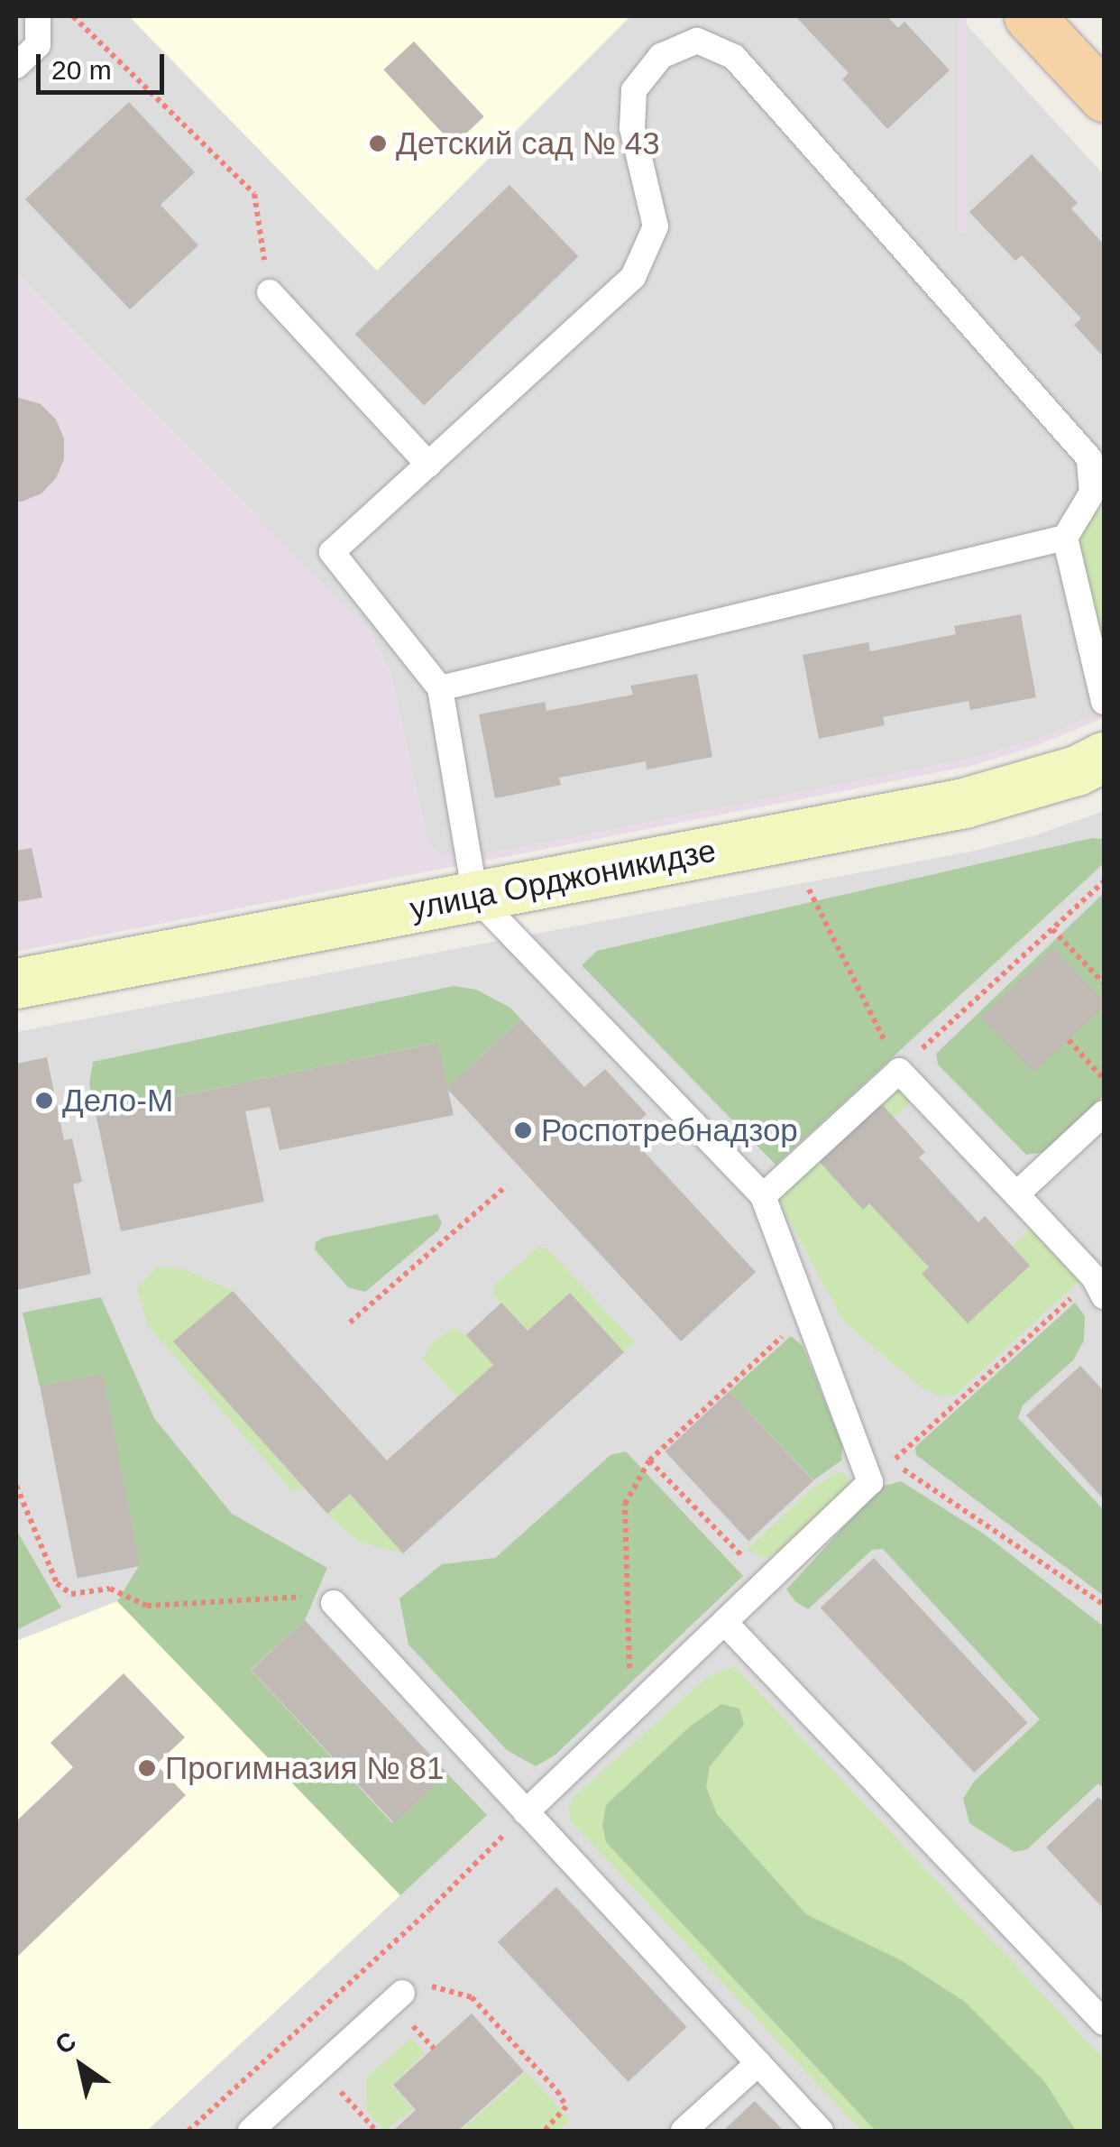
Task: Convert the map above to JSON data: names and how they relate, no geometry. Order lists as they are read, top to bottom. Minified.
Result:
{"streets":{"main road":["улица Орджоникидзе"]},"places":["Детский сад № 43","Дело-М","Роспотребнадзор","Прогимназия № 81"],"scale_bar":"20 m","north":"top left"}
